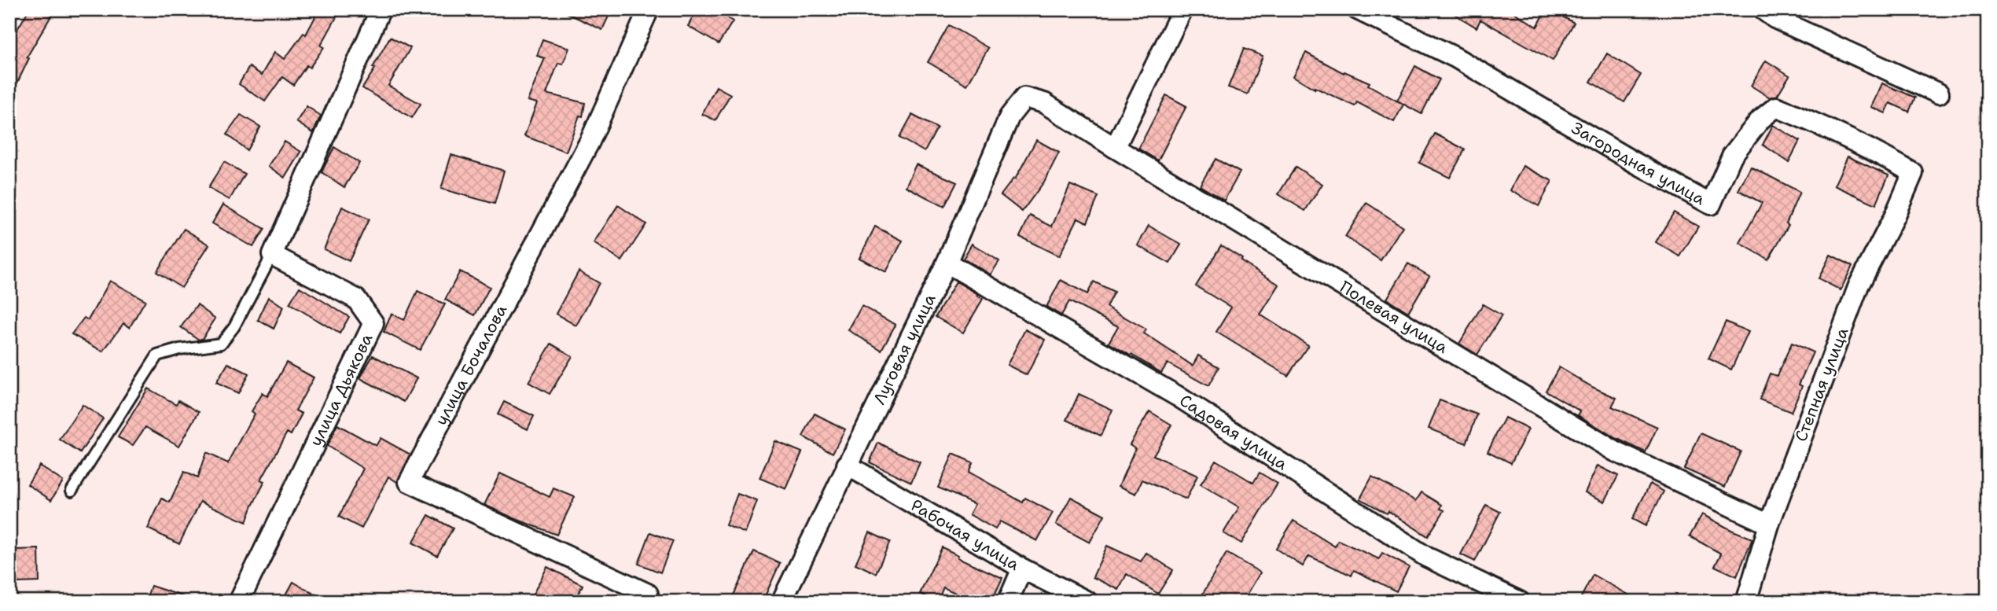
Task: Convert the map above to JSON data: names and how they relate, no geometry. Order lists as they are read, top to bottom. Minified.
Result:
{"streets":{"street":["Загородная улица","Полевая улица","Луговая улица","улица Бочалова","Степная улица","улица Дьякова","Садовая улица","Рабочая улица"]},"crossings":[["Загородная улица","Степная улица"],["Полевая улица","Луговая улица"],["Полевая улица","Степная улица"],["Луговая улица","Садовая улица"],["Луговая улица","Рабочая улица"]]}
